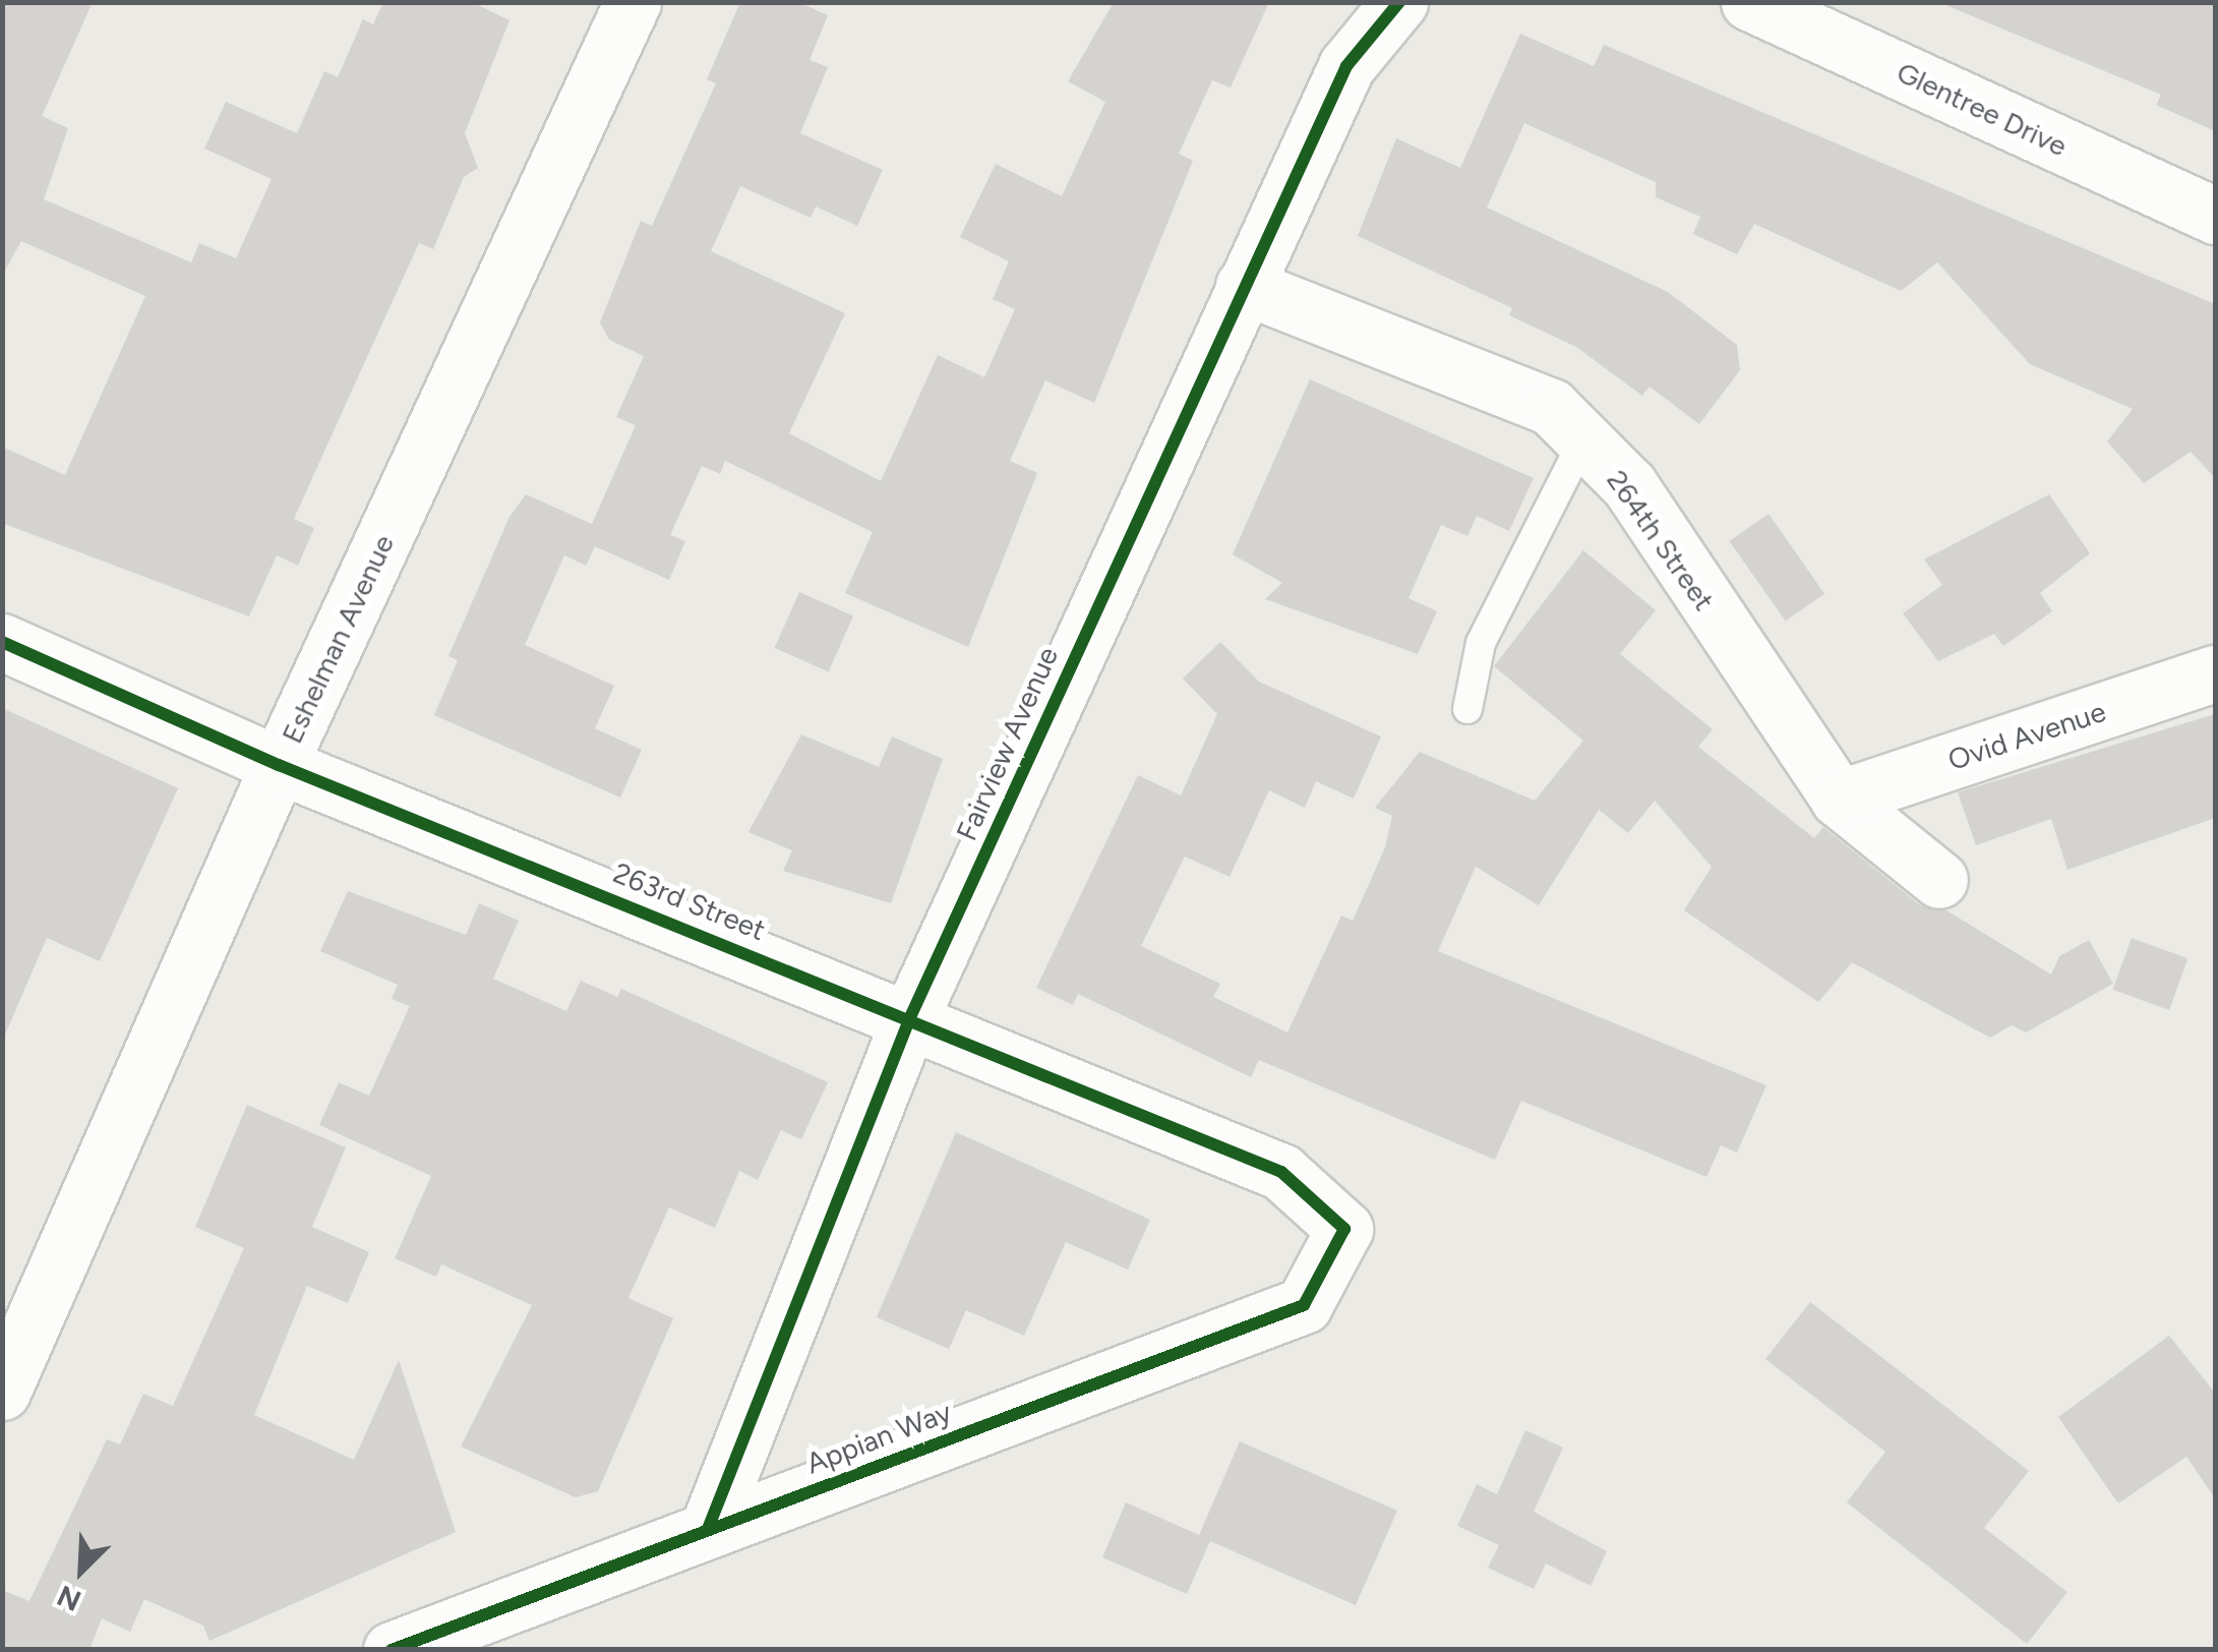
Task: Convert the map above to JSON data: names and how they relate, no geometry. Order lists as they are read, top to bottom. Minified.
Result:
{"streets":{"street":["Glentree Drive","264th Street","Eshelman Avenue","Ovid Avenue","Fairview Avenue","263rd Street","Appian Way"]},"crossings":[["264th Street","Ovid Avenue"],["264th Street","Fairview Avenue"],["Eshelman Avenue","263rd Street"],["Fairview Avenue","263rd Street"],["Fairview Avenue","Appian Way"],["263rd Street","Appian Way"]],"north":"bottom left"}
